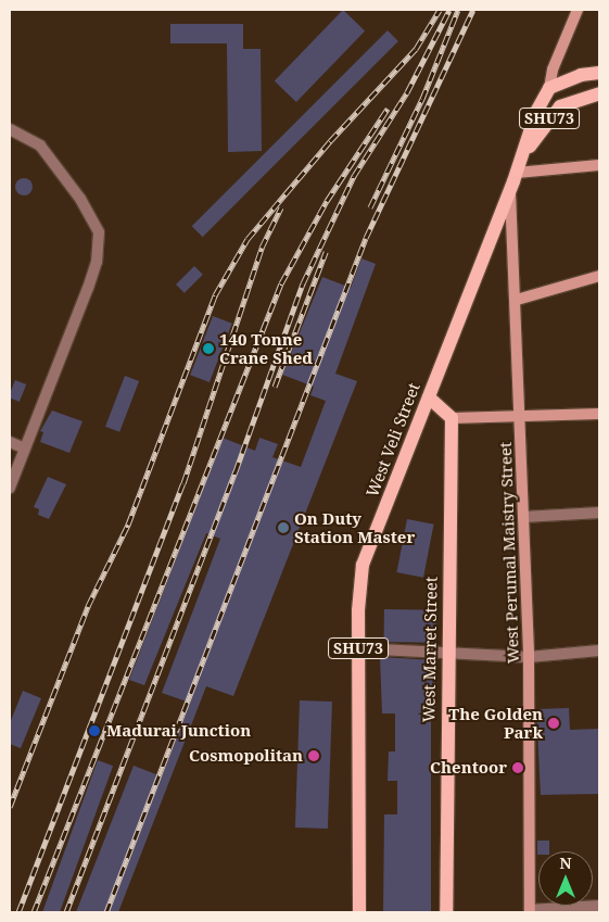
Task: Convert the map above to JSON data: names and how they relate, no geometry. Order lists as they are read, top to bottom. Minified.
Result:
{"streets":{"main road":["SHU73","West Veli Street","West Marret Street"],"street":["West Perumal Maistry Street"]},"crossings":[["SHU73","West Veli Street"],["West Veli Street","West Perumal Maistry Street"]],"places":["140 Tonne Crane Shed","On Duty Station Master","The Golden Park","Madurai Junction","Cosmopolitan","Chentoor"],"north":"top"}
